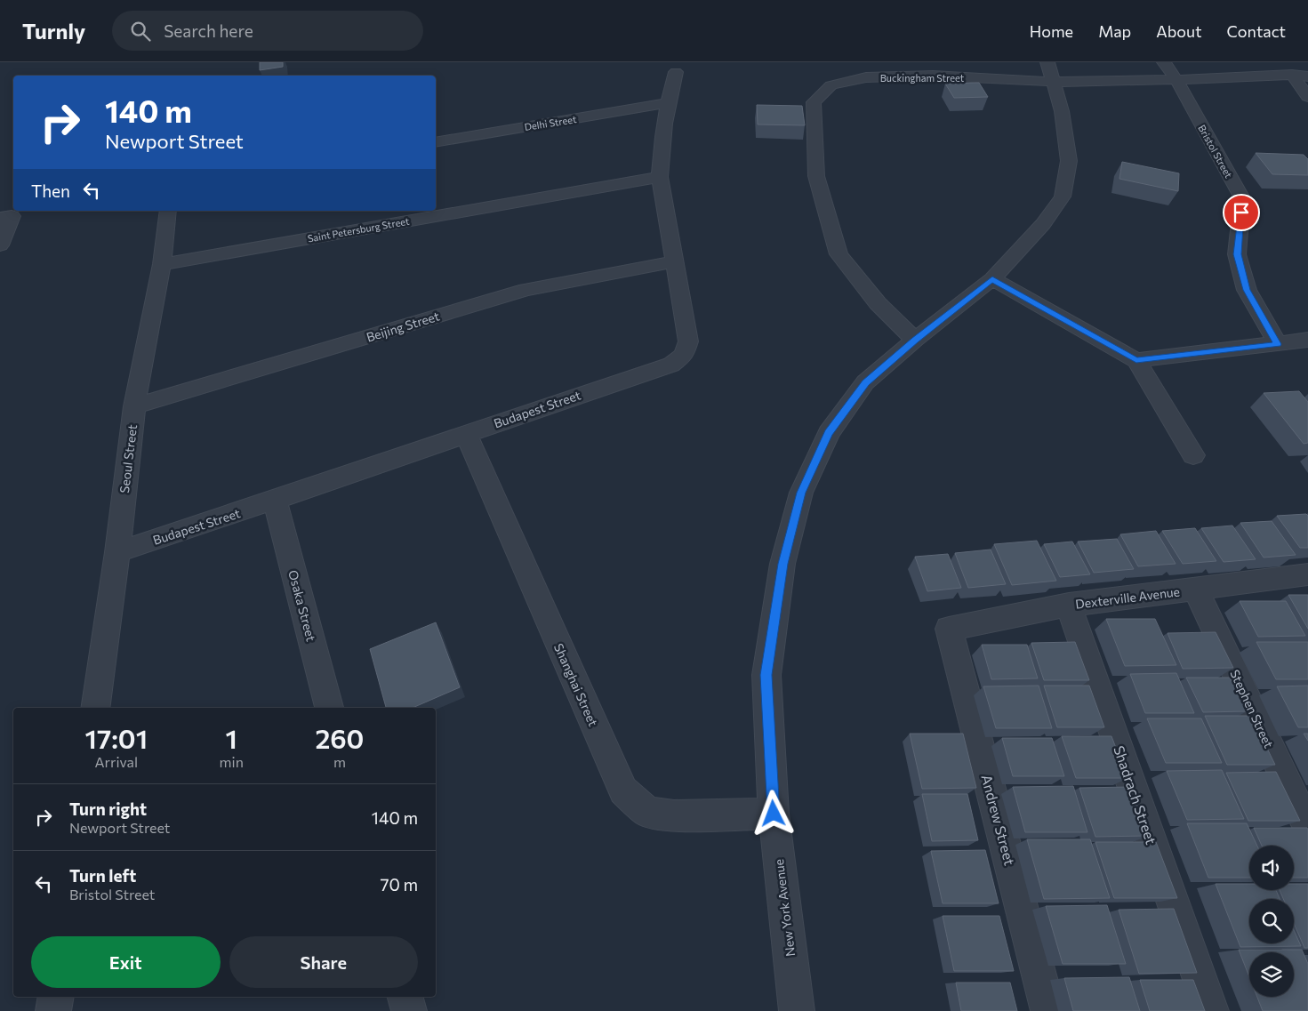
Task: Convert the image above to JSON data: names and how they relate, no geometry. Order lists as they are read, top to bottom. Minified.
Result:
{"streets":{"street":["Buckingham Street","Delhi Street","Bristol Street","Saint Petersburg Street","Beijing Street","Budapest Street","Seoul Street","Dexterville Avenue","Osaka Street","Shanghai Street","Stephen Street","Shadrach Street","Andrew Street","New York Avenue"]},"crossings":[["Buckingham Street","Bristol Street"],["Buckingham Street","New York Avenue"],["Delhi Street","Budapest Street"],["Saint Petersburg Street","Budapest Street"],["Saint Petersburg Street","Seoul Street"],["Beijing Street","Budapest Street"],["Beijing Street","Seoul Street"],["Budapest Street","Seoul Street"],["Budapest Street","Osaka Street"],["Budapest Street","Shanghai Street"],["Dexterville Avenue","Stephen Street"],["Dexterville Avenue","Shadrach Street"],["Dexterville Avenue","Andrew Street"],["Shanghai Street","New York Avenue"]],"page":{"header":"Turnly","search":"Search here","nav":["Home","Map","About","Contact"],"turn":["140 m","Newport Street"],"then":"Then","eta":["17:01","Arrival","1","min","260","m"],"list":[{"name":"Turn right","note":"Newport Street","value":"140 m"},{"name":"Turn left","note":"Bristol Street","value":"70 m"}],"buttons":["Exit","Share"]}}
